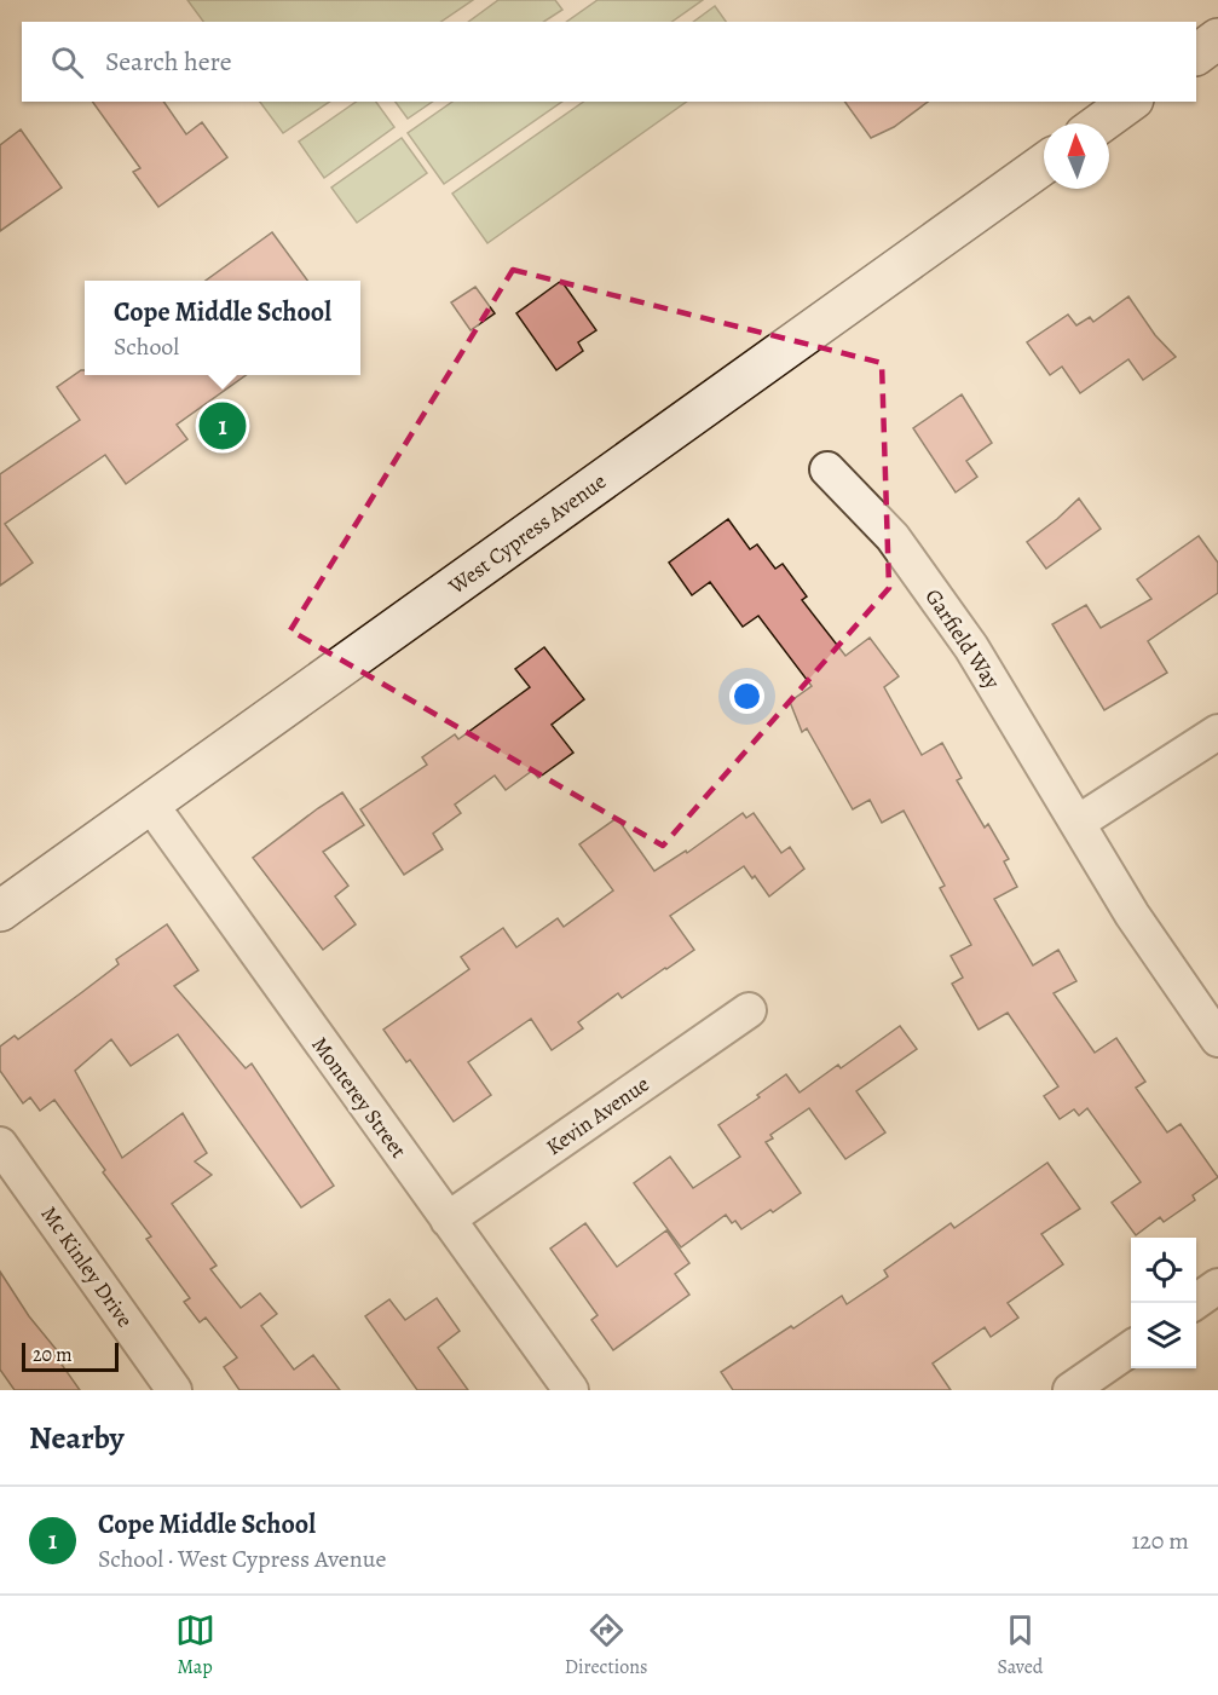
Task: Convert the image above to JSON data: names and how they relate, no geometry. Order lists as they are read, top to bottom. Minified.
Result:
{"streets":{"main road":["West Cypress Avenue"],"street":["Garfield Way","Monterey Street","Kevin Avenue","Mc Kinley Drive"]},"crossings":[["West Cypress Avenue","Monterey Street"],["Monterey Street","Kevin Avenue"]],"scale_bar":"20 m","north":"top","page":{"search":"Search here","popup":["Cope Middle School","School"],"pins":"1","scale":"20 m","heading":"Nearby","list":[{"mark":"1","name":"Cope Middle School","note":"School · West Cypress Avenue","value":"120 m"}],"nav":["Map","Directions","Saved"]}}
